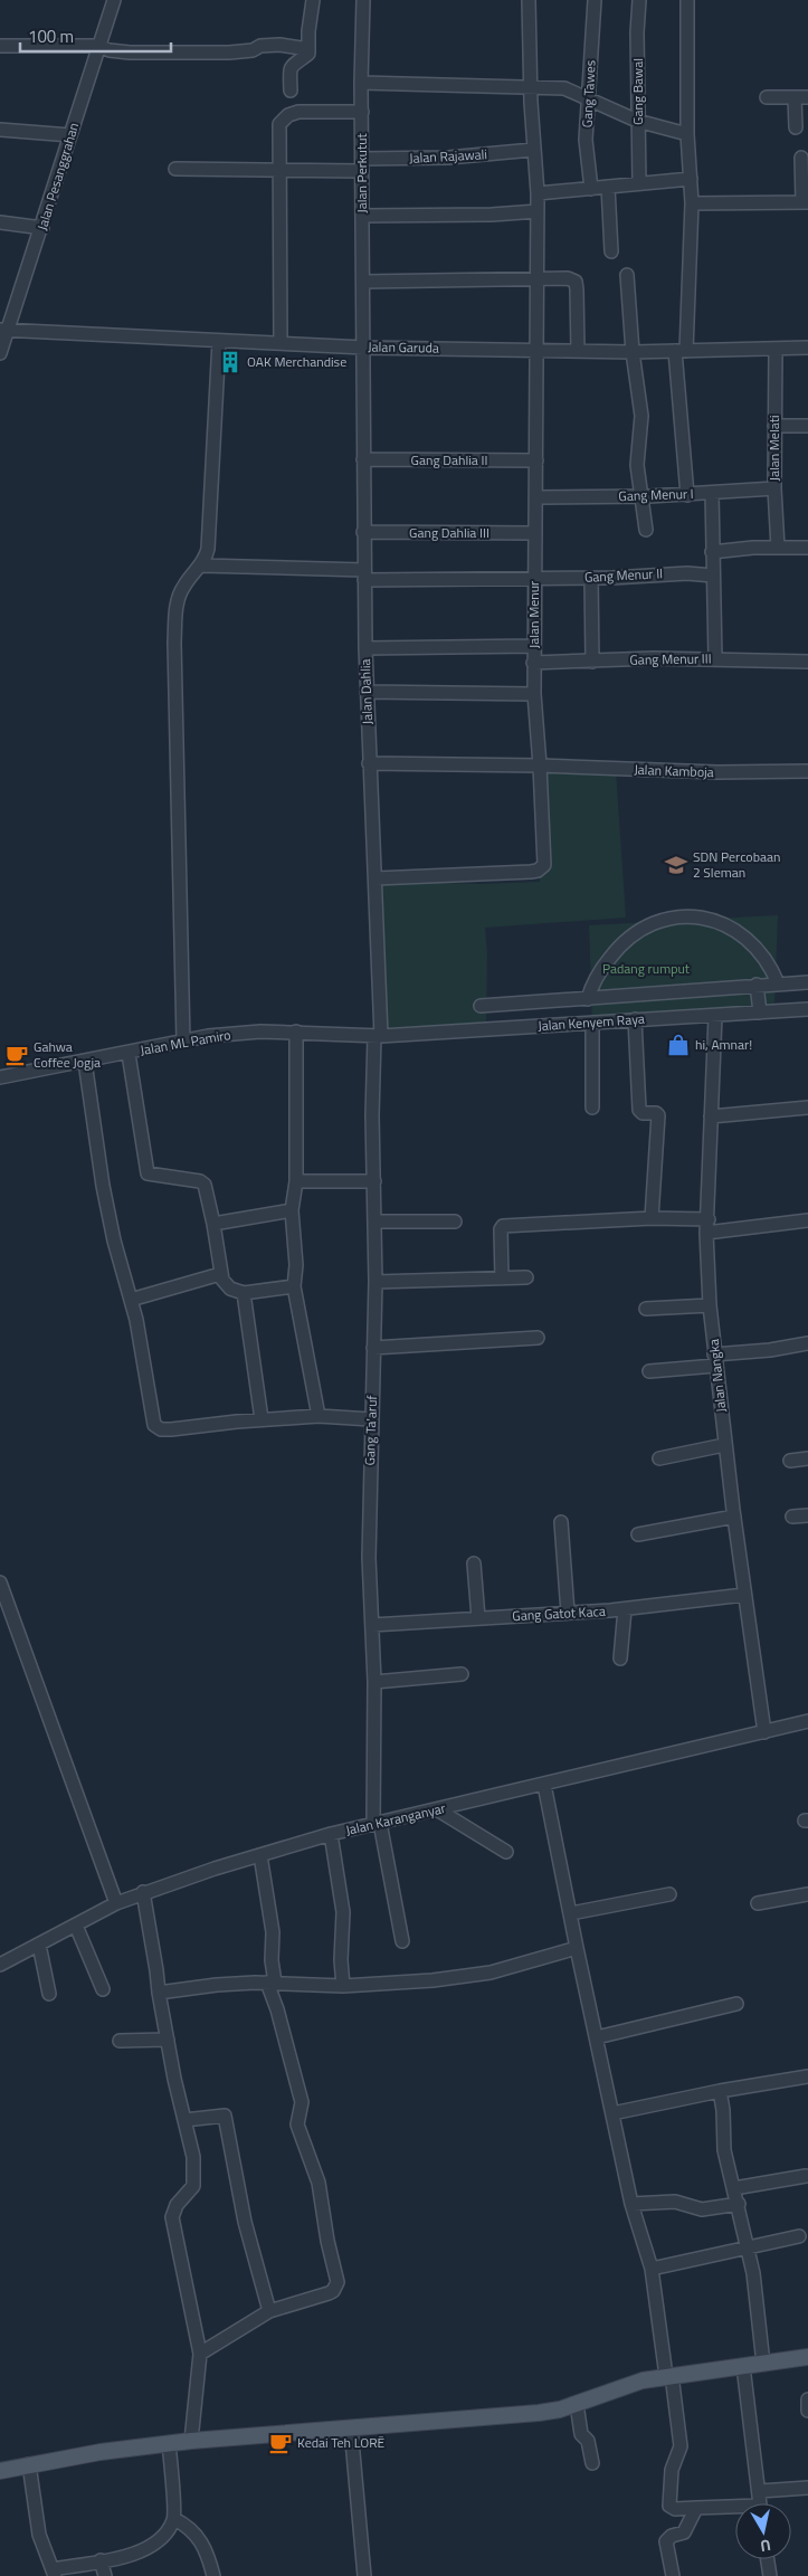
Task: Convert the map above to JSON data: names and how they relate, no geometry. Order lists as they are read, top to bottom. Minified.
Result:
{"streets":{"street":["Gang Bawal","Gang Tawes","Jalan Rajawali","Jalan Perkutut","Jalan Pesanggrahan","Jalan Garuda","Jalan Melati","Gang Dahlia II","Gang Menur I","Gang Dahlia III","Gang Menur II","Jalan Menur","Gang Menur III","Jalan Dahlia","Jalan Kamboja","Jalan Kenyem Raya","Jalan ML Pamiro","Jalan Nangka","Gang Ta'aruf","Gang Gatot Kaca","Jalan Karanganyar"]},"crossings":[["Jalan Rajawali","Jalan Perkutut"],["Jalan Rajawali","Jalan Menur"],["Jalan Perkutut","Jalan Garuda"],["Jalan Perkutut","Jalan Dahlia"],["Jalan Pesanggrahan","Jalan Garuda"],["Jalan Garuda","Jalan Melati"],["Jalan Garuda","Jalan Menur"],["Jalan Garuda","Jalan Dahlia"],["Jalan Melati","Gang Menur I"],["Gang Dahlia II","Jalan Menur"],["Gang Dahlia II","Jalan Dahlia"],["Gang Menur I","Jalan Menur"],["Gang Dahlia III","Jalan Menur"],["Gang Dahlia III","Jalan Dahlia"],["Gang Menur II","Jalan Menur"],["Gang Menur II","Jalan Dahlia"],["Jalan Menur","Gang Menur III"],["Jalan Menur","Jalan Dahlia"],["Jalan Menur","Jalan Kamboja"],["Jalan Dahlia","Jalan Kamboja"],["Jalan Dahlia","Jalan Kenyem Raya"],["Jalan Dahlia","Jalan ML Pamiro"],["Jalan Dahlia","Gang Ta'aruf"],["Jalan Kenyem Raya","Jalan ML Pamiro"],["Jalan Kenyem Raya","Jalan Nangka"],["Jalan Kenyem Raya","Gang Ta'aruf"],["Jalan ML Pamiro","Gang Ta'aruf"],["Jalan Nangka","Gang Gatot Kaca"],["Jalan Nangka","Jalan Karanganyar"],["Gang Ta'aruf","Gang Gatot Kaca"],["Gang Ta'aruf","Jalan Karanganyar"]],"parks":["Padang rumput"],"places":{"building":["OAK Merchandise"],"school or university":["SDN Percobaan 2 Sleman"],"shop":["hi, Amnar!"],"cafe":["Gahwa Coffee Jogja","Kedai Teh LORĒ"]},"scale_bar":"100 m","north":"bottom"}
